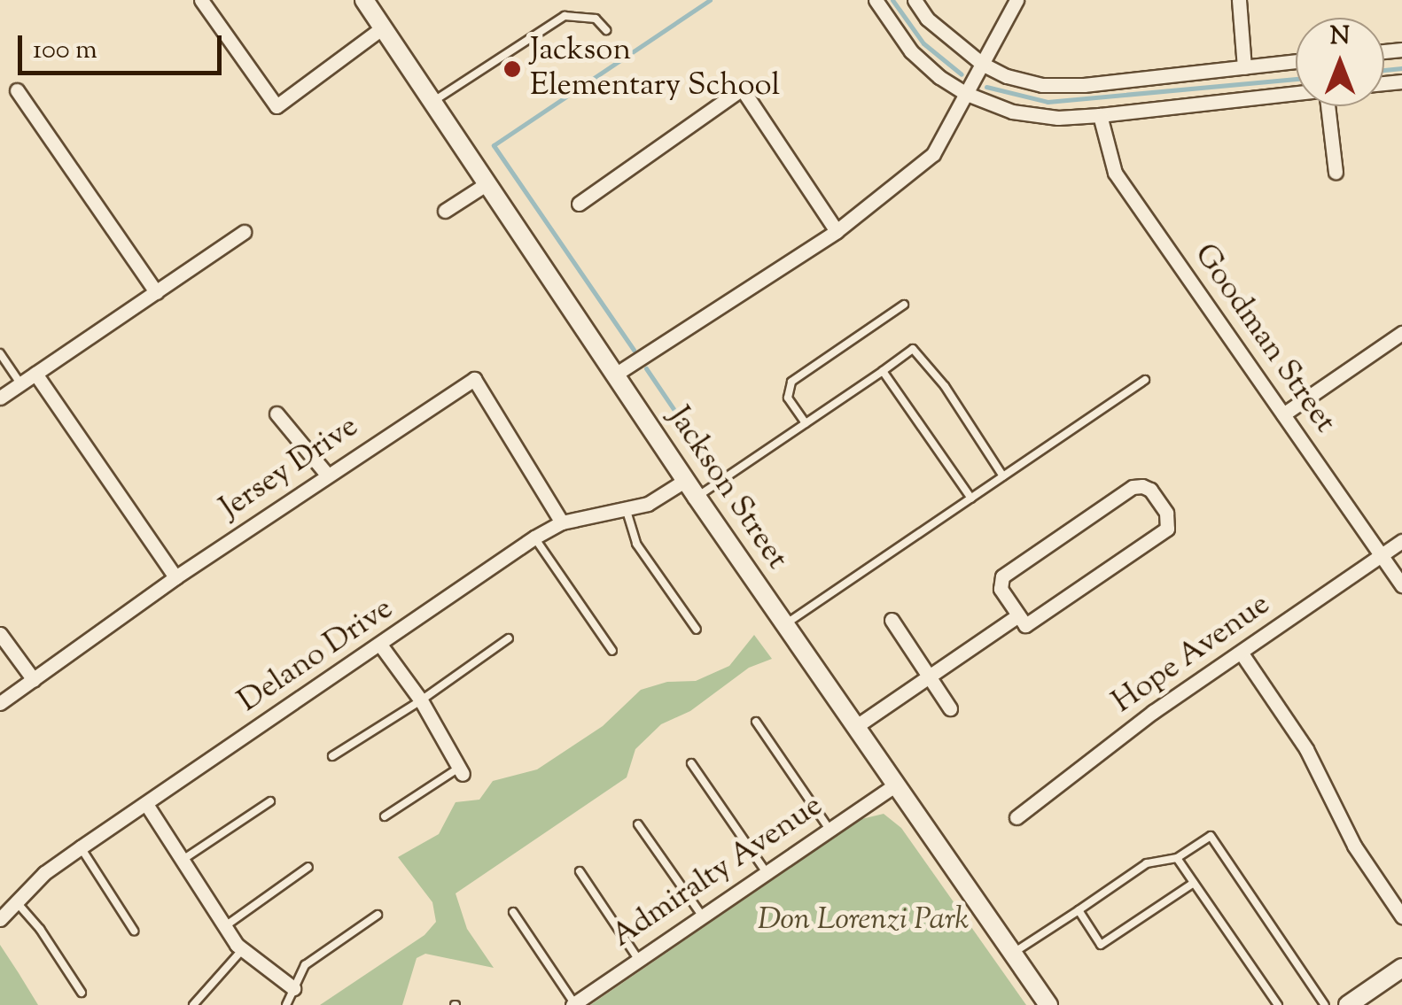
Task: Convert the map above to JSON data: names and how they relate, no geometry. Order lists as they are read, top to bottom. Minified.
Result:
{"streets":{"main road":["Jackson Street"],"street":["Goodman Street","Jersey Drive","Hope Avenue","Delano Drive","Admiralty Avenue"]},"crossings":[["Goodman Street","Hope Avenue"],["Jersey Drive","Delano Drive"],["Jackson Street","Delano Drive"],["Jackson Street","Admiralty Avenue"]],"parks":["Don Lorenzi Park"],"places":["Jackson Elementary School"],"scale_bar":"100 m","north":"top"}
